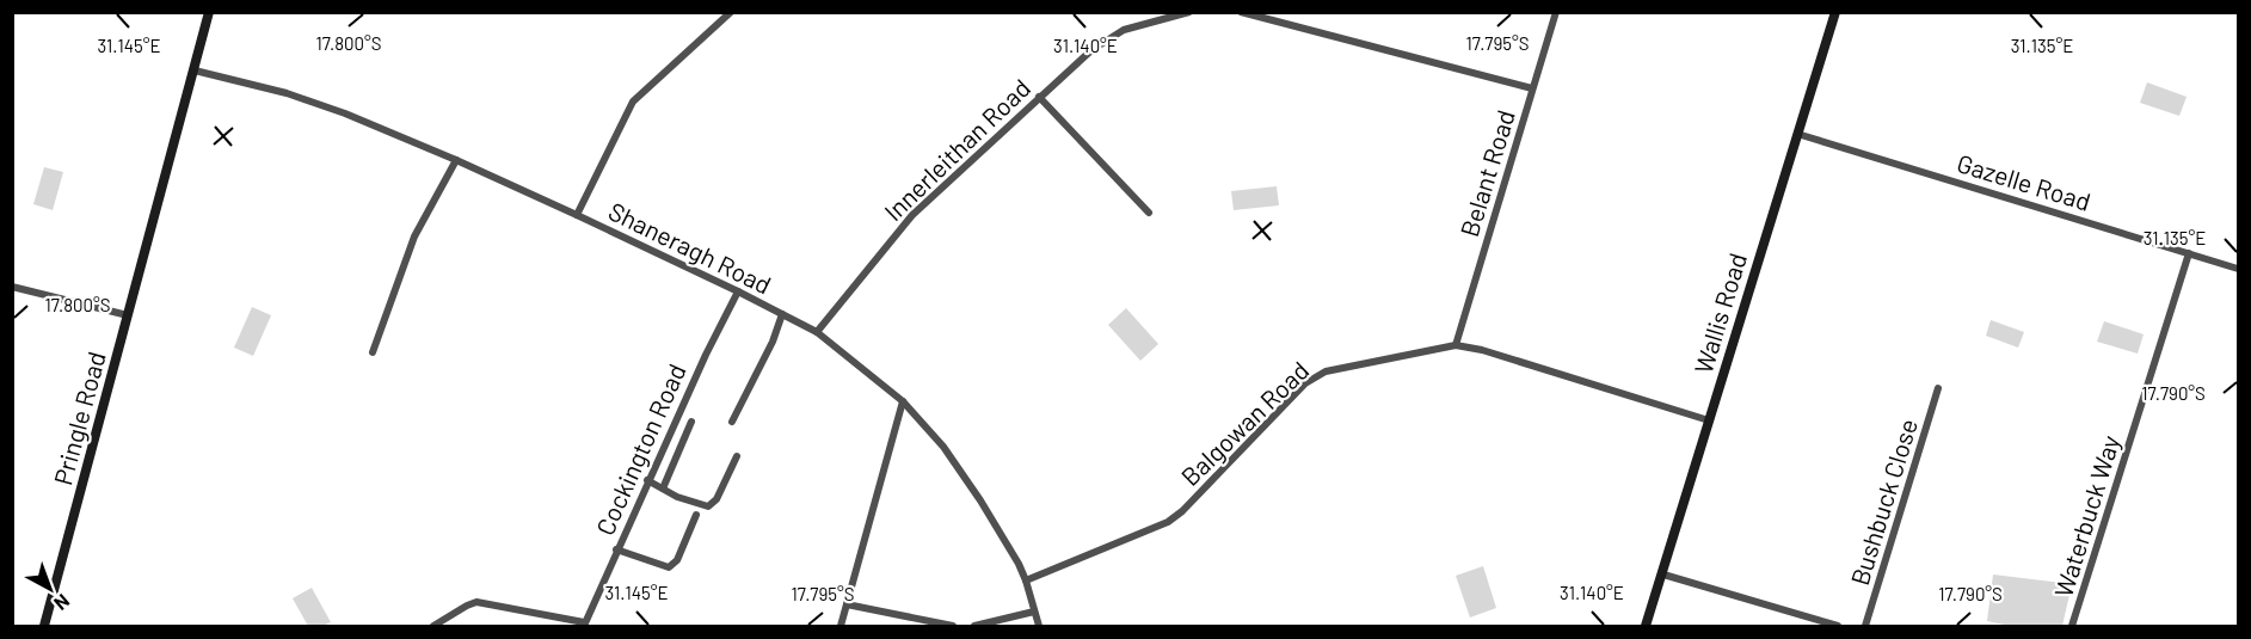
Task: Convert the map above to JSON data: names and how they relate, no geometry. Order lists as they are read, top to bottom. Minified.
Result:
{"streets":{"street":["Innerleithan Road","Belant Road","Gazelle Road","Shaneragh Road","Wallis Road","Pringle Road","Balgowan Road","Cockington Road","Bushbuck Close","Waterbuck Way"]},"crossings":[["Innerleithan Road","Shaneragh Road"],["Belant Road","Balgowan Road"],["Gazelle Road","Wallis Road"],["Gazelle Road","Waterbuck Way"],["Shaneragh Road","Pringle Road"],["Shaneragh Road","Balgowan Road"],["Shaneragh Road","Cockington Road"],["Wallis Road","Balgowan Road"]],"north":"bottom right","coordinates":["17.800°S","17.795°S","31.135°E","31.145°E","31.140°E","17.790°S"]}
